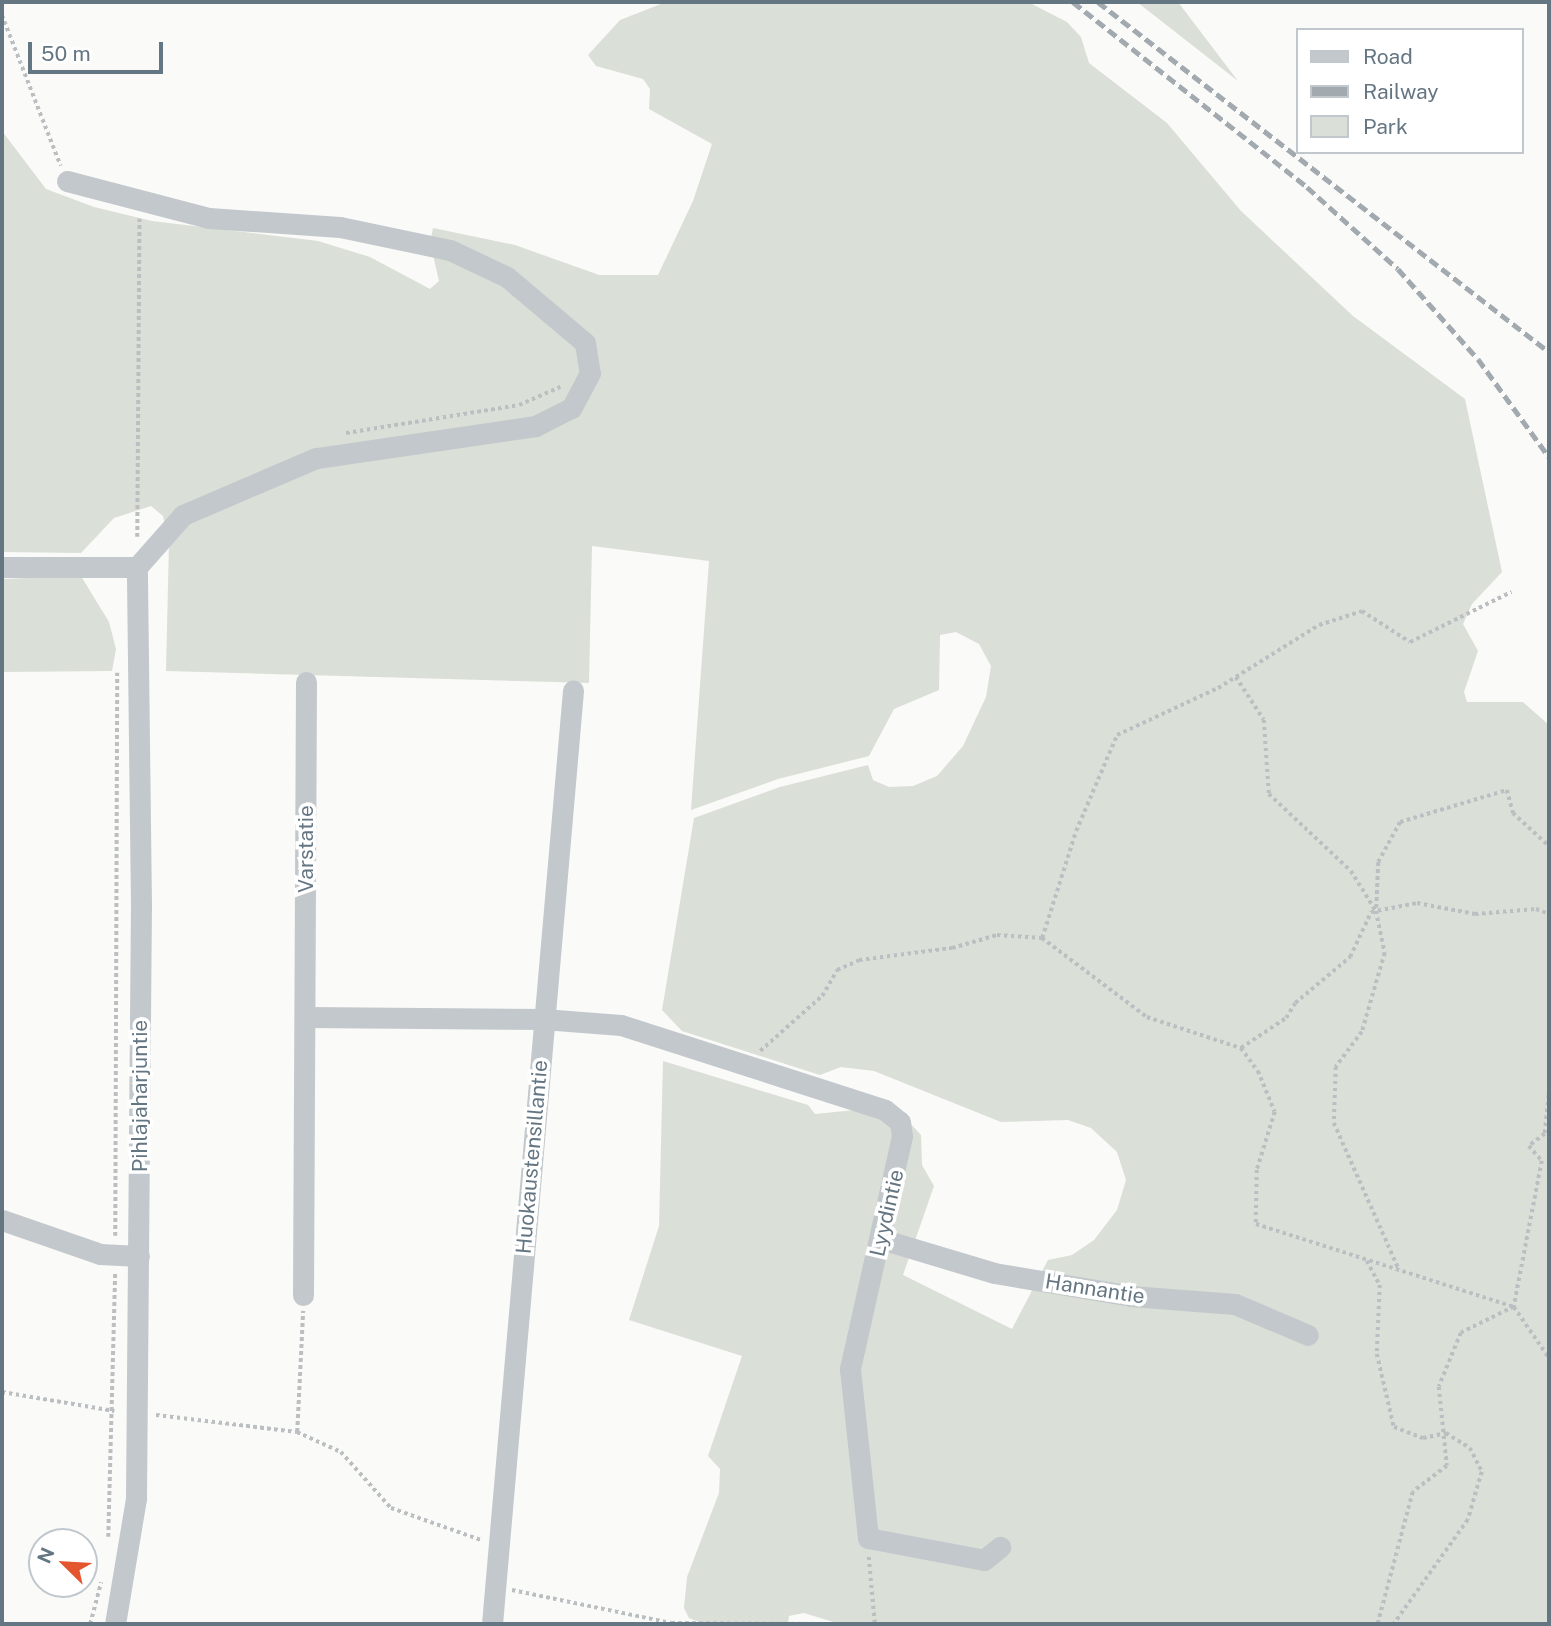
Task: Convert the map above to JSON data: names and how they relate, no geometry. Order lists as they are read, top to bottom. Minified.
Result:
{"streets":{"street":["Varstatie","Pihlajaharjuntie","Huokaustensillantie","Lyydintie","Hannantie"]},"crossings":[["Huokaustensillantie","Lyydintie"],["Lyydintie","Hannantie"]],"legend":["Road","Railway","Park"],"scale_bar":"50 m","north":"top left"}
